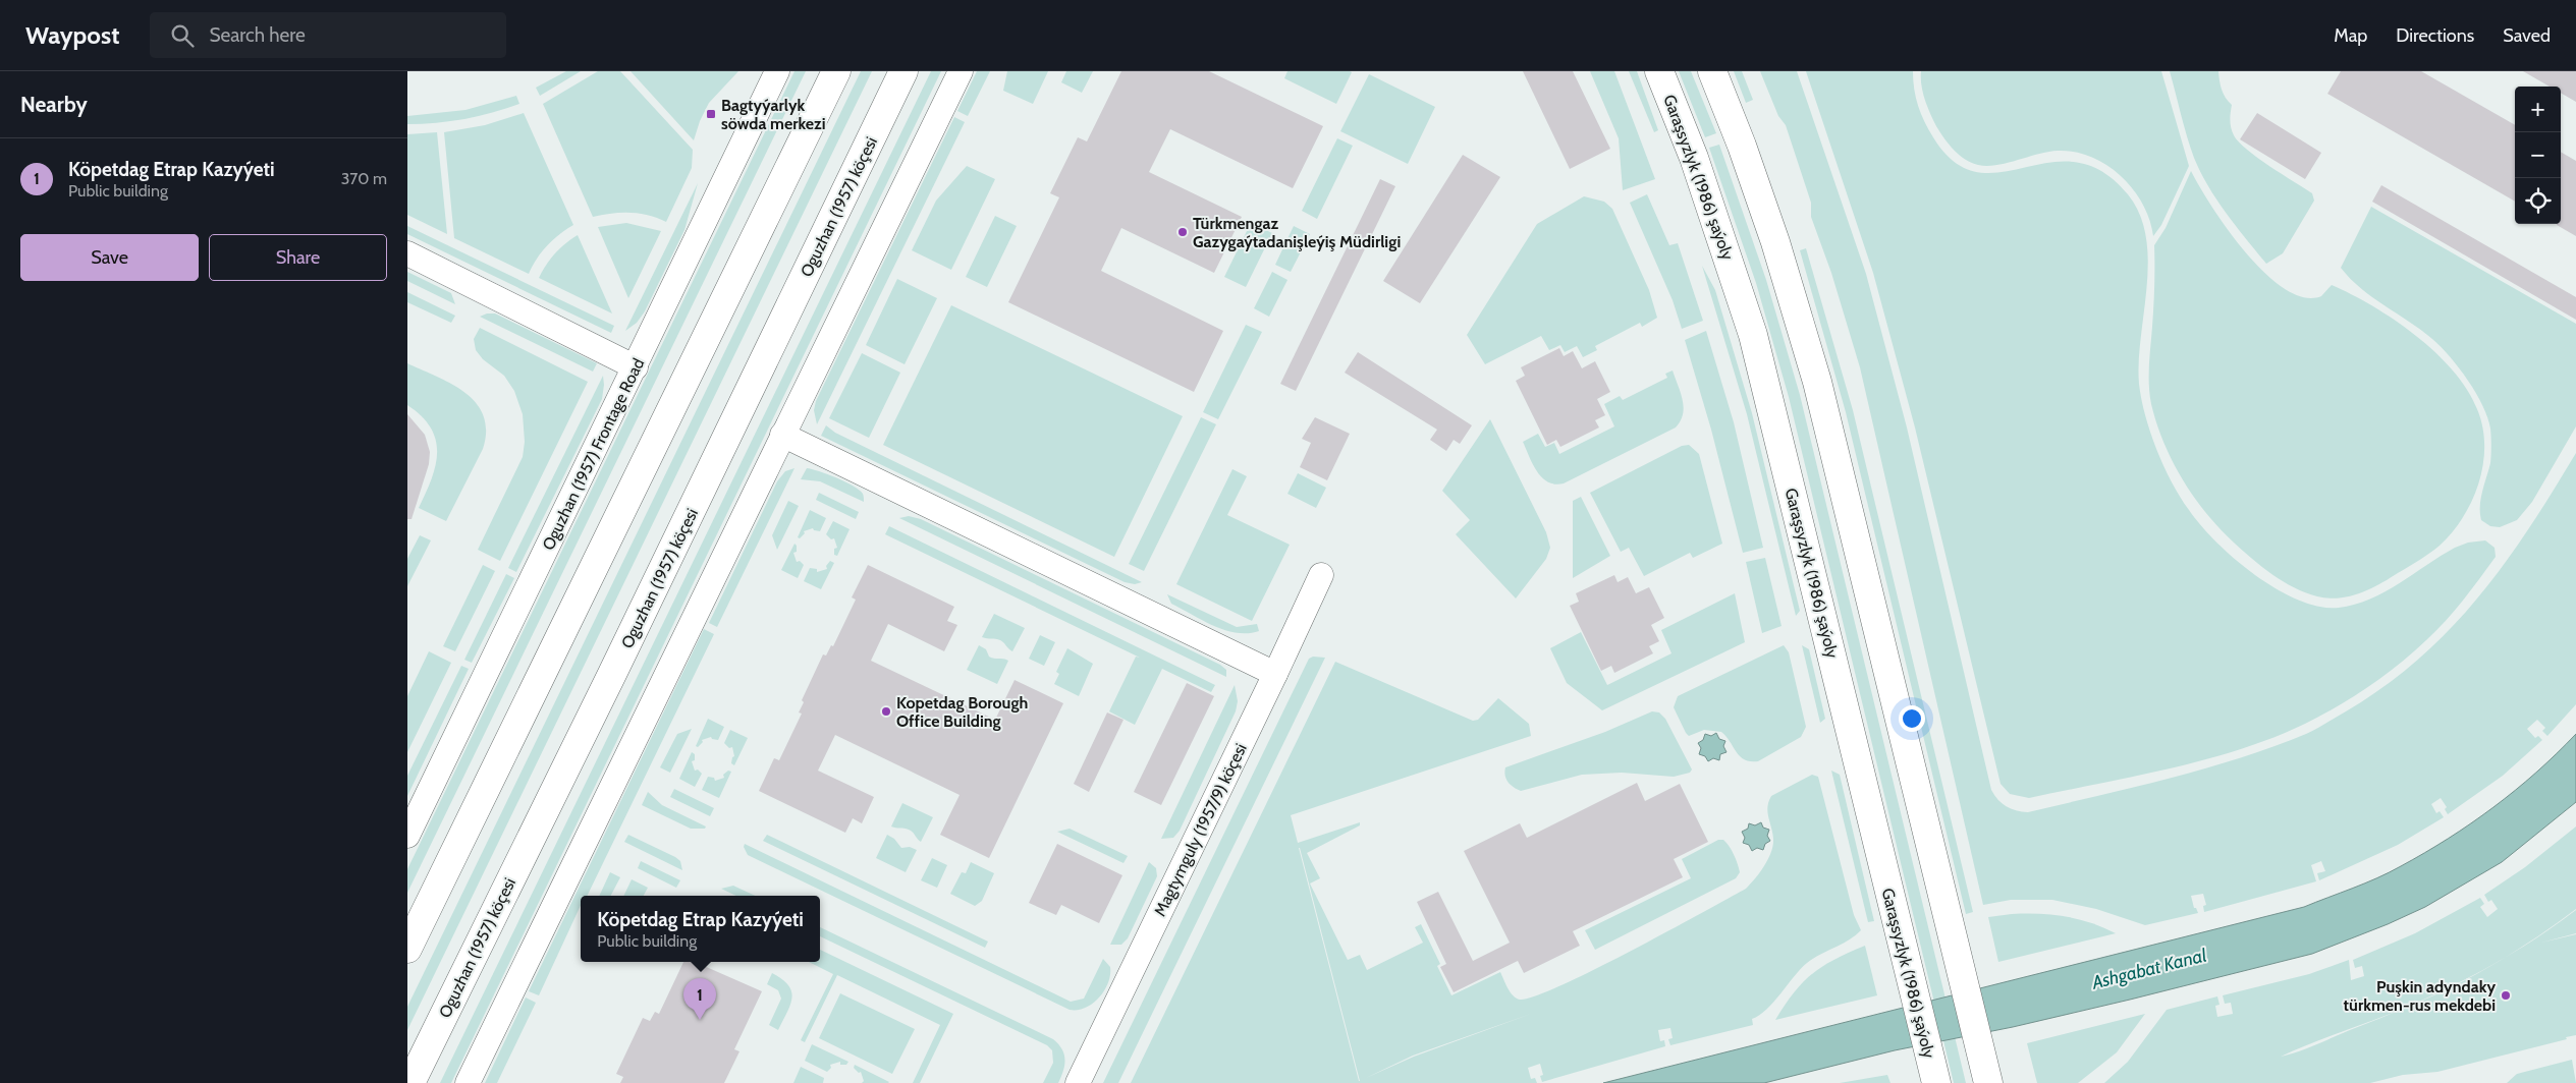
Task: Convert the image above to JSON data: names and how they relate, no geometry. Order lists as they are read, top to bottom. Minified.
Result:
{"streets":{"main road":["Garaşsyzlyk (1986) şaýoly","Oguzhan (1957) köçesi"],"street":["Oguzhan (1957) Frontage Road","Magtymguly (1957/9) köçesi"]},"water":["Ashgabat Kanal"],"places":{"transit":["Bagtyýarlyk söwda merkezi"],"other":["Türkmengaz Gazygaýtadanişleýiş Müdirligi","Kopetdag Borough Office Building","Puşkin adyndaky türkmen-rus mekdebi"]},"page":{"header":"Waypost","search":"Search here","nav":["Map","Directions","Saved"],"heading":"Nearby","map_buttons":["+","−"],"list":[{"mark":"1","name":"Köpetdag Etrap Kazyýeti","note":"Public building","value":"370 m"}],"buttons":["Save","Share"],"popup":["Köpetdag Etrap Kazyýeti","Public building"],"pins":"1"}}
